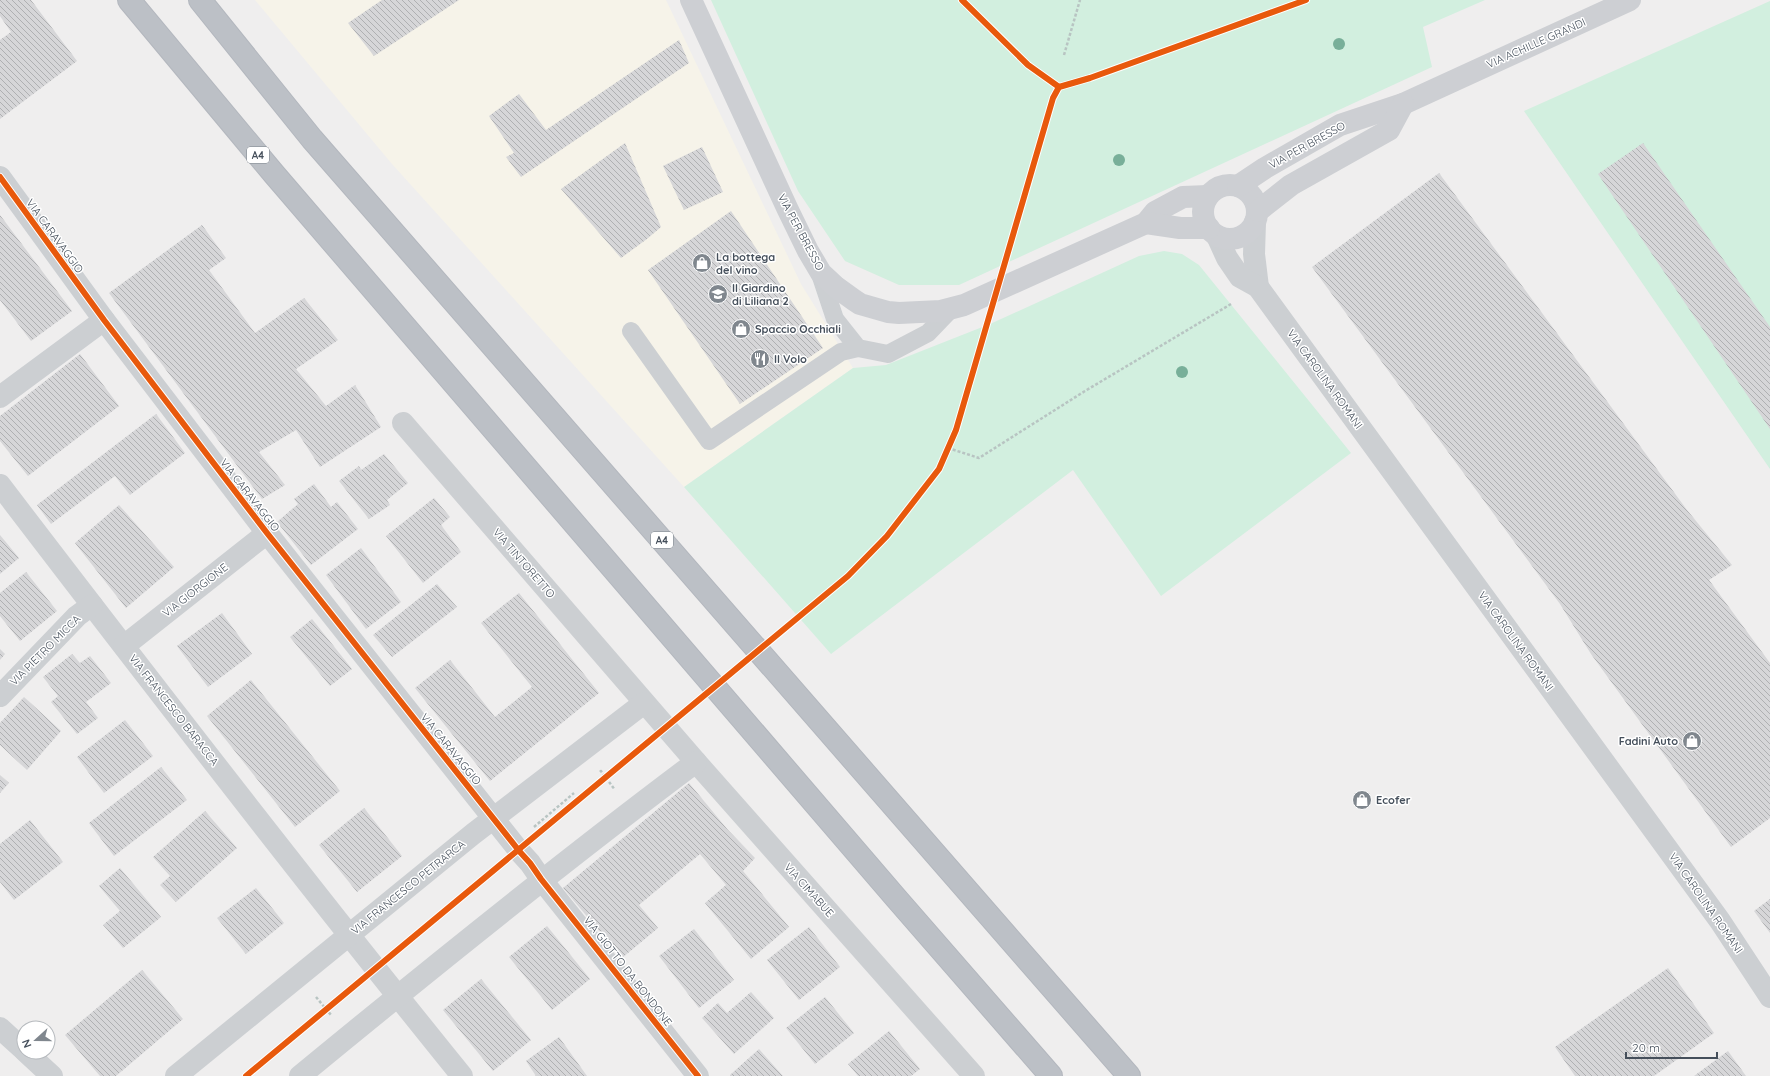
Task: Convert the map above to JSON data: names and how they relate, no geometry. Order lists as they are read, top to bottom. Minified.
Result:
{"streets":{"highway":["A4"],"street":["VIA ACHILLE GRANDI","VIA PER BRESSO","VIA CARAVAGGIO","VIA CAROLINA ROMANI","VIA TINTORETTO","VIA GIORGIONE","VIA PIETRO MICCA","VIA FRANCESCO BARACCA","VIA FRANCESCO PETRARCA","VIA CIMABUE","VIA GIOTTO DA BONDONE"]},"crossings":[["VIA ACHILLE GRANDI","VIA PER BRESSO"],["VIA PER BRESSO","VIA CAROLINA ROMANI"],["VIA CARAVAGGIO","VIA GIORGIONE"],["VIA CARAVAGGIO","VIA FRANCESCO PETRARCA"],["VIA CARAVAGGIO","VIA GIOTTO DA BONDONE"],["VIA TINTORETTO","VIA FRANCESCO PETRARCA"],["VIA TINTORETTO","VIA CIMABUE"],["VIA GIORGIONE","VIA FRANCESCO BARACCA"],["VIA PIETRO MICCA","VIA FRANCESCO BARACCA"],["VIA FRANCESCO BARACCA","VIA FRANCESCO PETRARCA"],["VIA FRANCESCO PETRARCA","VIA CIMABUE"]],"places":{"shop":["La bottega del vino","Spaccio Occhiali","Fadini Auto","Ecofer"],"school or university":["Il Giardino di Liliana 2"],"restaurant":["Il Volo"]},"scale_bar":"20 m","north":"left"}
